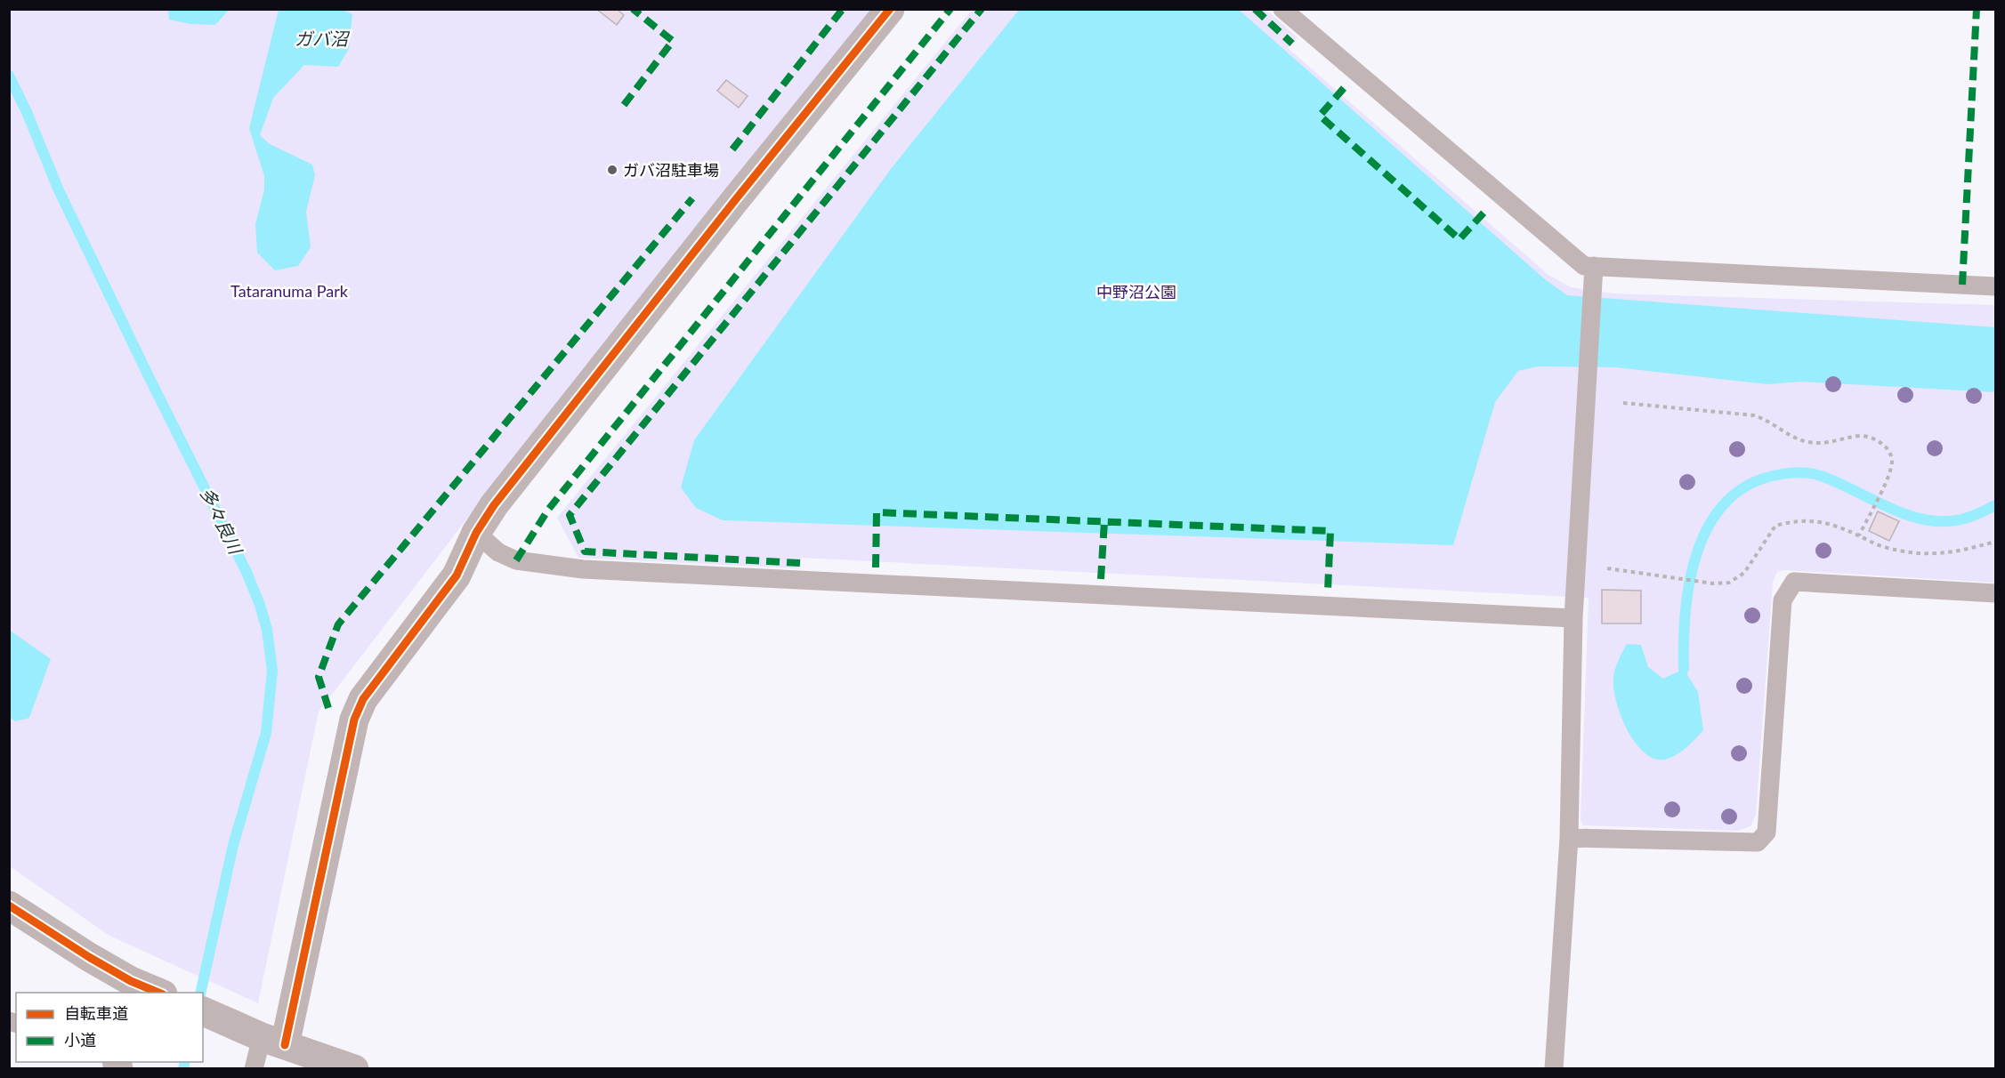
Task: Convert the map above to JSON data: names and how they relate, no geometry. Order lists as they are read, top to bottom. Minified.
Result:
{"water":["ガバ沼","多々良川"],"parks":["Tataranuma Park","中野沼公園"],"places":["ガバ沼駐車場"],"legend":["自転車道","小道"]}
